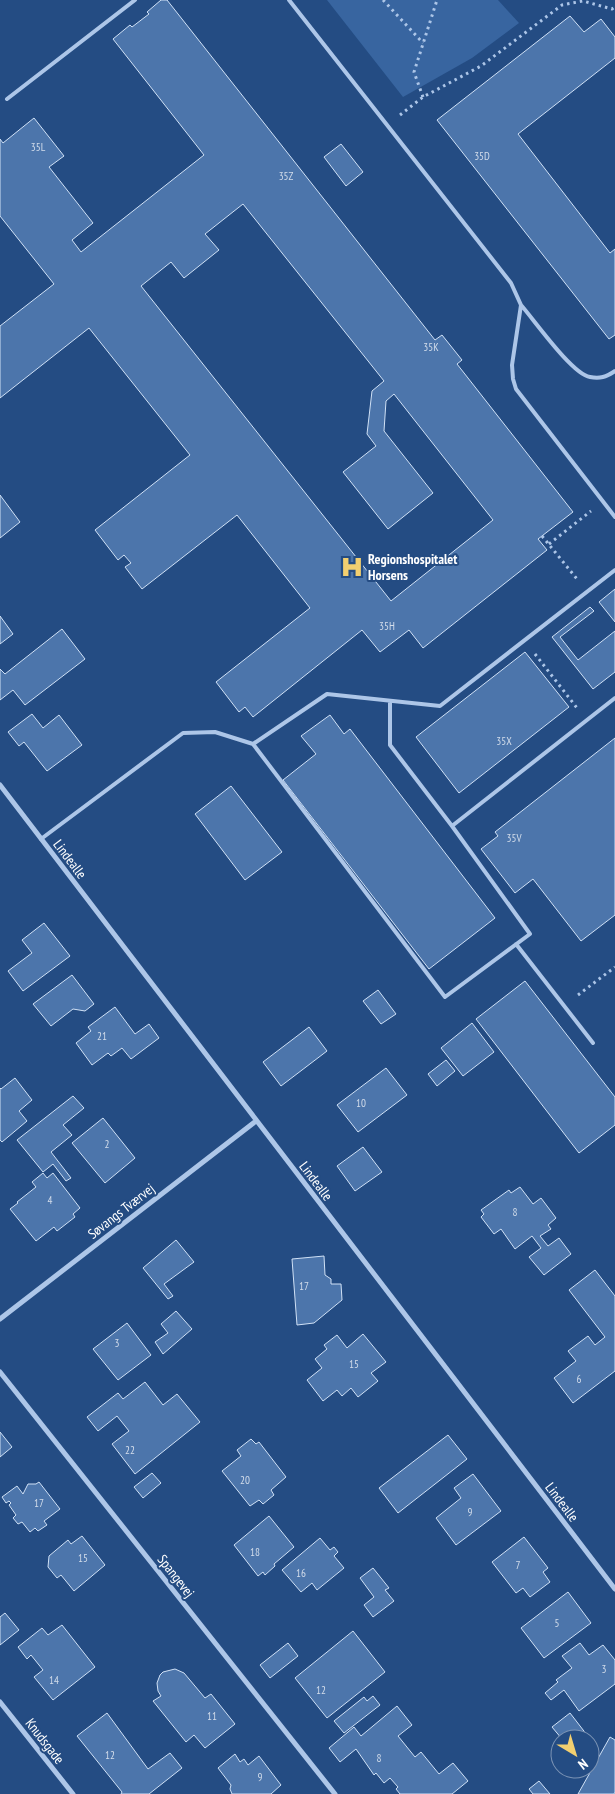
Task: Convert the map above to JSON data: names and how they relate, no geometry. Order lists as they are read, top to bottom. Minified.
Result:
{"streets":{"street":["Lindealle","Søvangs Tværvej","Spangevej","Knudsgade"]},"crossings":[["Lindealle","Søvangs Tværvej"]],"places":{"hospital":["Regionshospitalet Horsens"]},"house_numbers":["35L","35D","35Z","35K","35H","35X","35V","21","10","2","4","8","17","3","15","6","22","20","17","9","18","15","7","16","5","3","14","12","11","12","8","9"],"north":"bottom right"}
